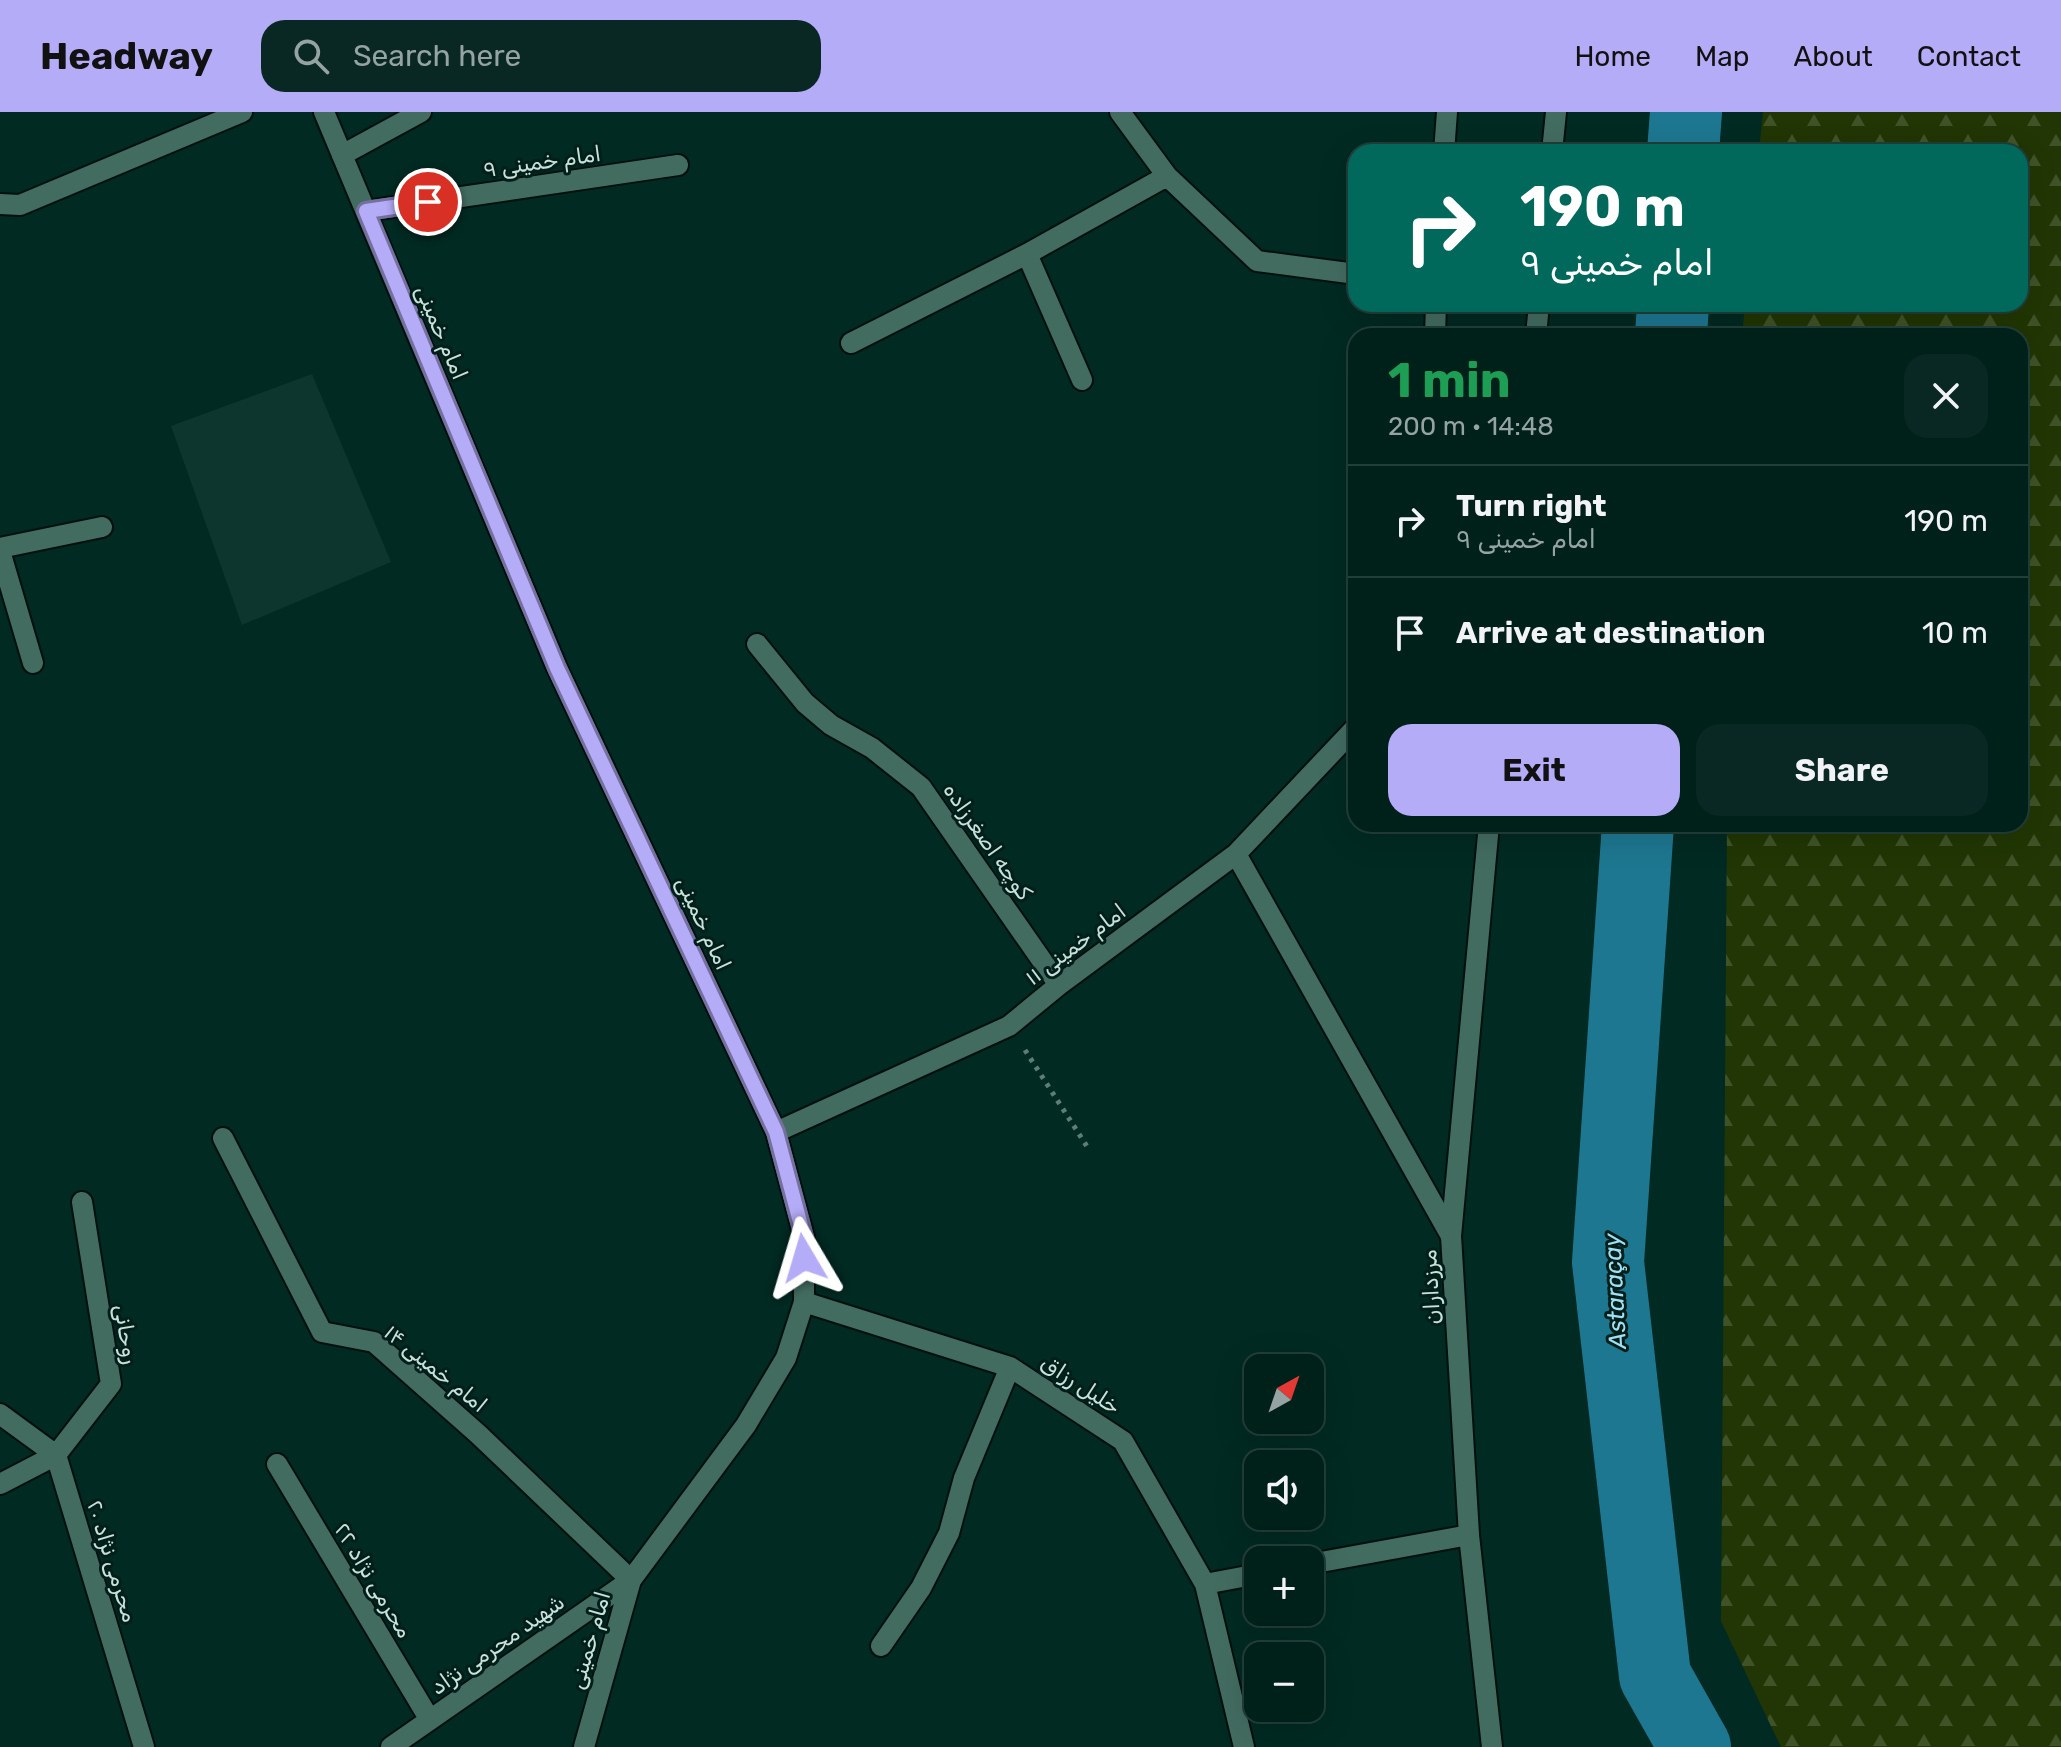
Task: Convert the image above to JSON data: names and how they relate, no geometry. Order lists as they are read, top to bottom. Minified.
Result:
{"streets":{"street":["امام خمینی ۹","امام خمینی","کوچه اصغرزاده","امام خمینی ۱۱","مرزداران","روحانی","امام خمینی ۱۴","خلیل رزاق","محرمی نژاد ۲۰","محرمی نژاد ۲۲","شهید محرمی نژاد"]},"crossings":[["امام خمینی ۹","امام خمینی"],["امام خمینی","امام خمینی ۱۱"],["امام خمینی","امام خمینی ۱۴"],["امام خمینی","خلیل رزاق"],["امام خمینی","شهید محرمی نژاد"],["کوچه اصغرزاده","امام خمینی ۱۱"],["روحانی","محرمی نژاد ۲۰"],["امام خمینی ۱۴","شهید محرمی نژاد"],["محرمی نژاد ۲۲","شهید محرمی نژاد"]],"water":["Astaraçay"],"north":"top right","page":{"header":"Headway","search":"Search here","nav":["Home","Map","About","Contact"],"turn":["190 m","امام خمینی ۹"],"heading":["1 min","200 m · 14:48"],"list":[{"name":"Turn right","note":"امام خمینی ۹","value":"190 m"},{"name":"Arrive at destination","value":"10 m"}],"buttons":["Exit","Share"],"map_buttons":["+","−"]}}
